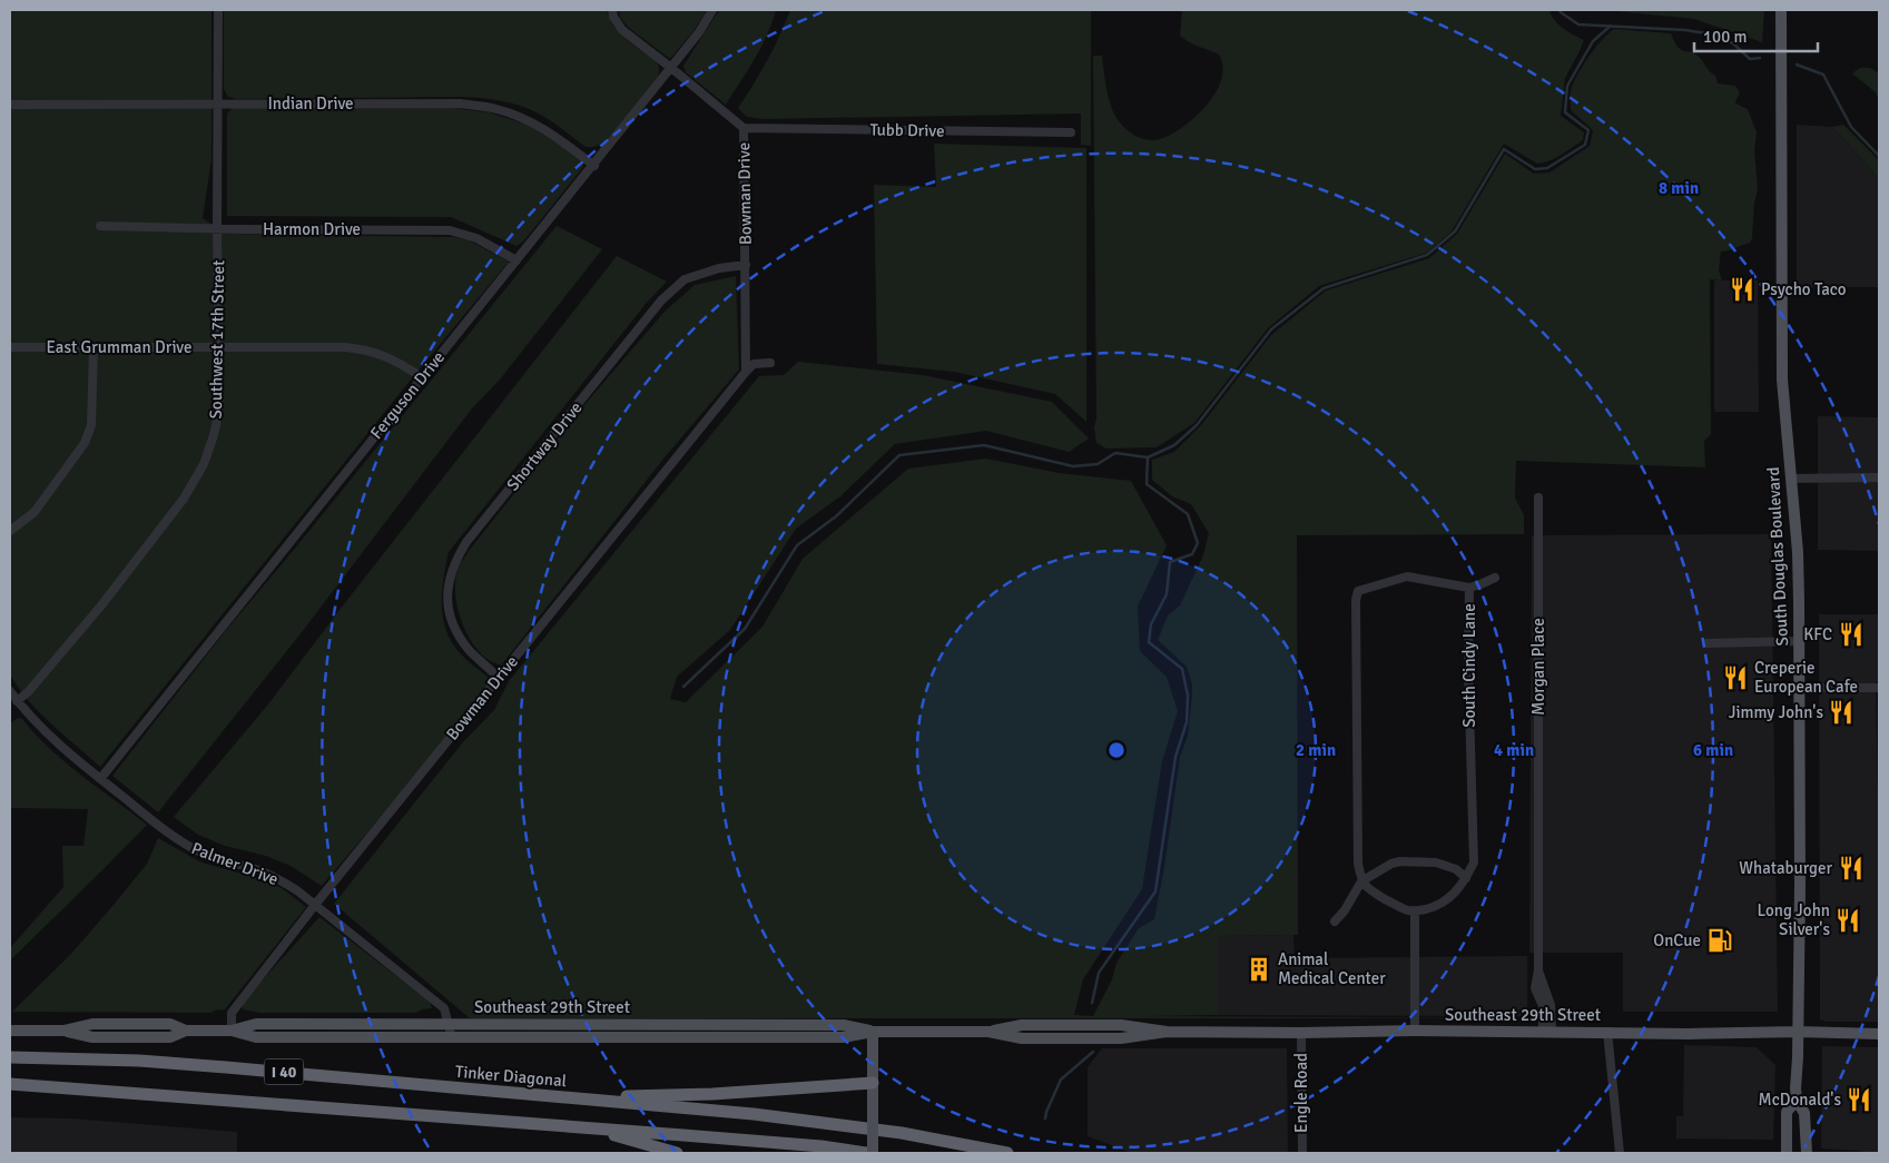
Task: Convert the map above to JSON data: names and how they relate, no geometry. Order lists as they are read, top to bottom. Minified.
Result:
{"streets":{"highway":["I 40","Tinker Diagonal"],"main road":["South Douglas Boulevard","Southeast 29th Street"],"street":["Indian Drive","Tubb Drive","Bowman Drive","Harmon Drive","Southwest 17th Street","East Grumman Drive","Ferguson Drive","Shortway Drive","South Cindy Lane","Morgan Place","Palmer Drive","Engle Road"]},"crossings":[["Indian Drive","Southwest 17th Street"],["Indian Drive","Ferguson Drive"],["Tubb Drive","Bowman Drive"],["Bowman Drive","Ferguson Drive"],["Bowman Drive","Shortway Drive"],["Bowman Drive","Palmer Drive"],["Bowman Drive","Southeast 29th Street"],["Harmon Drive","Southwest 17th Street"],["Harmon Drive","Ferguson Drive"],["Southwest 17th Street","East Grumman Drive"],["Southwest 17th Street","Palmer Drive"],["East Grumman Drive","Ferguson Drive"],["Ferguson Drive","Palmer Drive"],["South Douglas Boulevard","Southeast 29th Street"],["Morgan Place","Southeast 29th Street"],["Palmer Drive","Southeast 29th Street"],["Southeast 29th Street","Engle Road"]],"places":{"restaurant":["Psycho Taco","KFC","Creperie European Cafe","Jimmy John's","Whataburger","Long John Silver's","McDonald's"],"fuel station":["OnCue"],"building":["Animal Medical Center"]},"scale_bar":"100 m","rings":["8 min","2 min","4 min","6 min"]}
